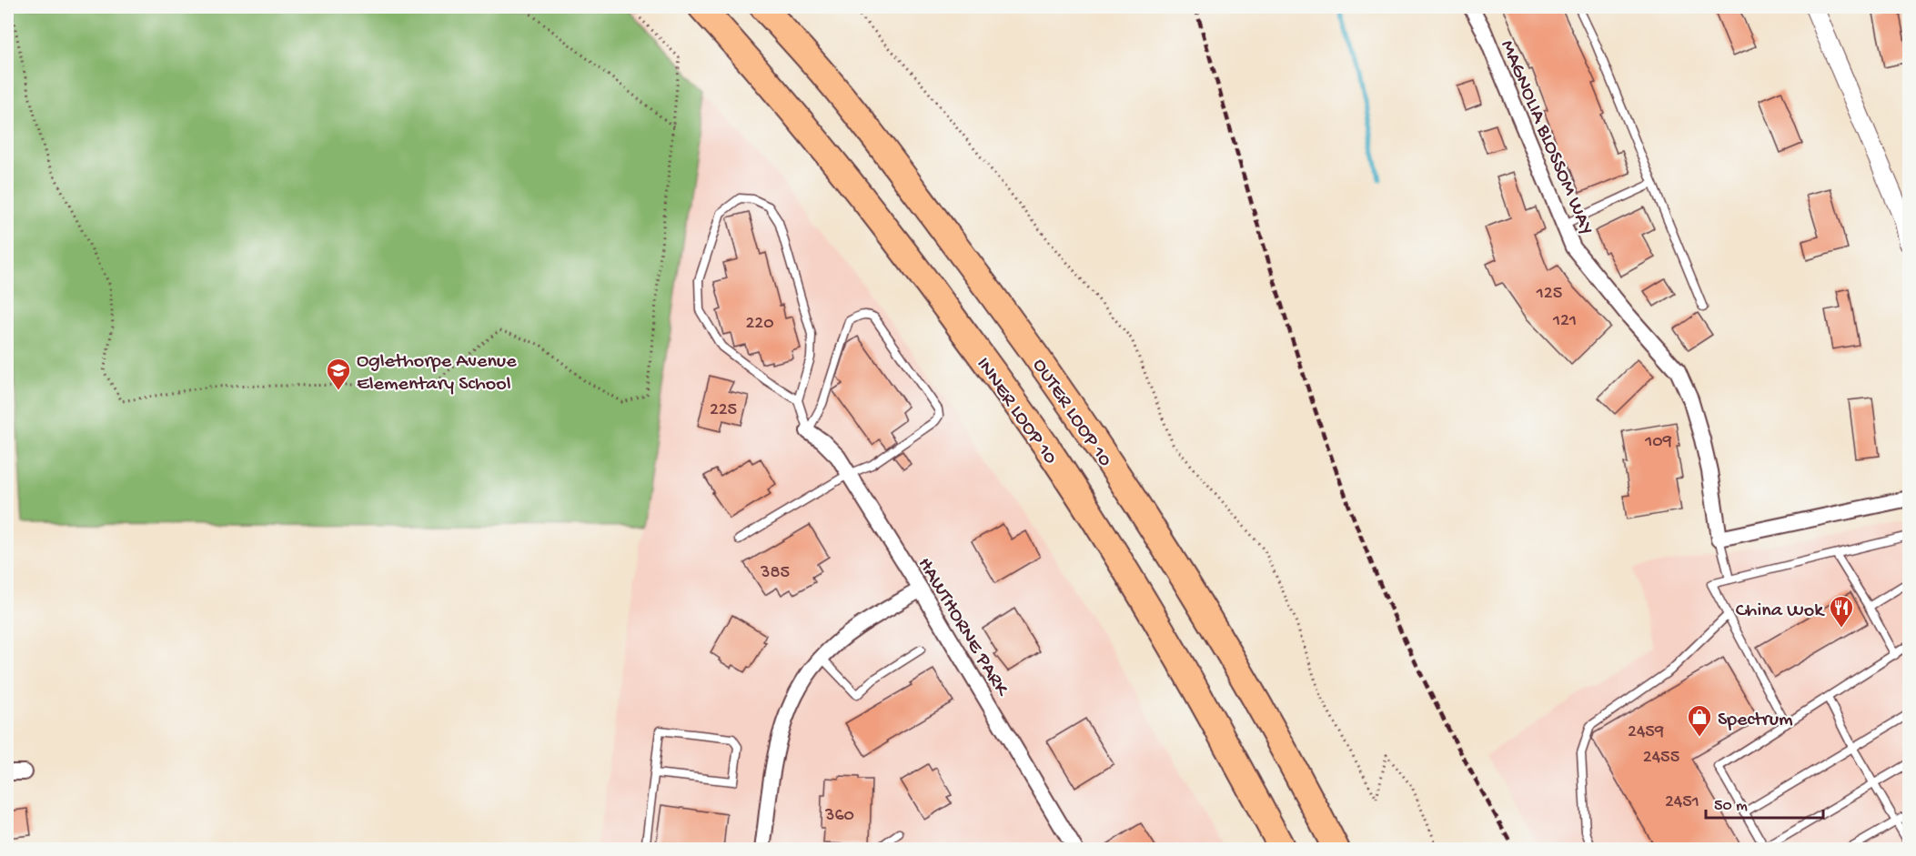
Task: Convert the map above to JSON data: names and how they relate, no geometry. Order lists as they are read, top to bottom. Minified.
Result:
{"streets":{"highway":["INNER LOOP 10","OUTER LOOP 10"],"street":["MAGNOLIA BLOSSOM WAY","HAWTHORNE PARK"]},"places":{"school or university":["Oglethorpe Avenue Elementary School"],"restaurant":["China Wok"],"shop":["Spectrum"]},"house_numbers":["125","121","220","225","109","385","2459","2455","2451","360"],"scale_bar":"50 m"}
